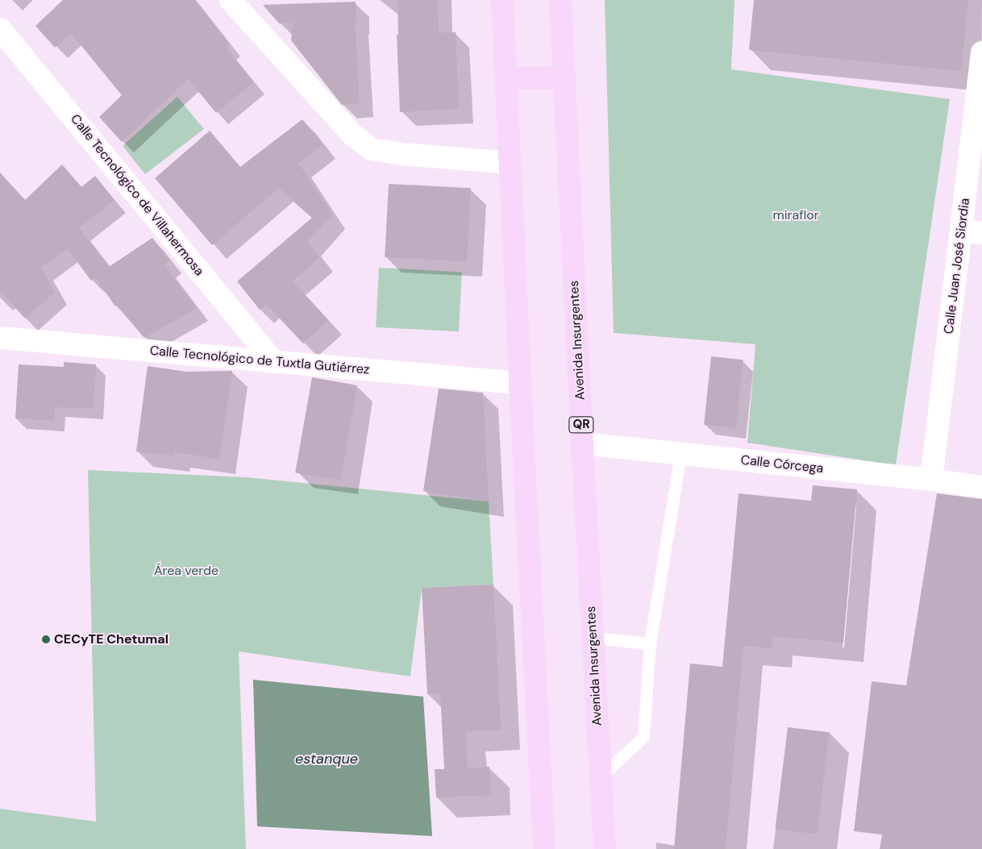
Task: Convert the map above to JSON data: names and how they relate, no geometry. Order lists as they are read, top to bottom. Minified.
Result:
{"streets":{"main road":["Avenida Insurgentes","QR"],"street":["Calle Tecnológico de Villahermosa","Calle Juan José Siordia","Calle Tecnológico de Tuxtla Gutiérrez","Calle Córcega"]},"crossings":[["Calle Tecnológico de Villahermosa","Calle Tecnológico de Tuxtla Gutiérrez"],["Calle Juan José Siordia","Calle Córcega"],["Avenida Insurgentes","Calle Córcega"]],"water":["estanque"],"parks":["miraflor","Área verde"],"places":["CECyTE Chetumal"]}
